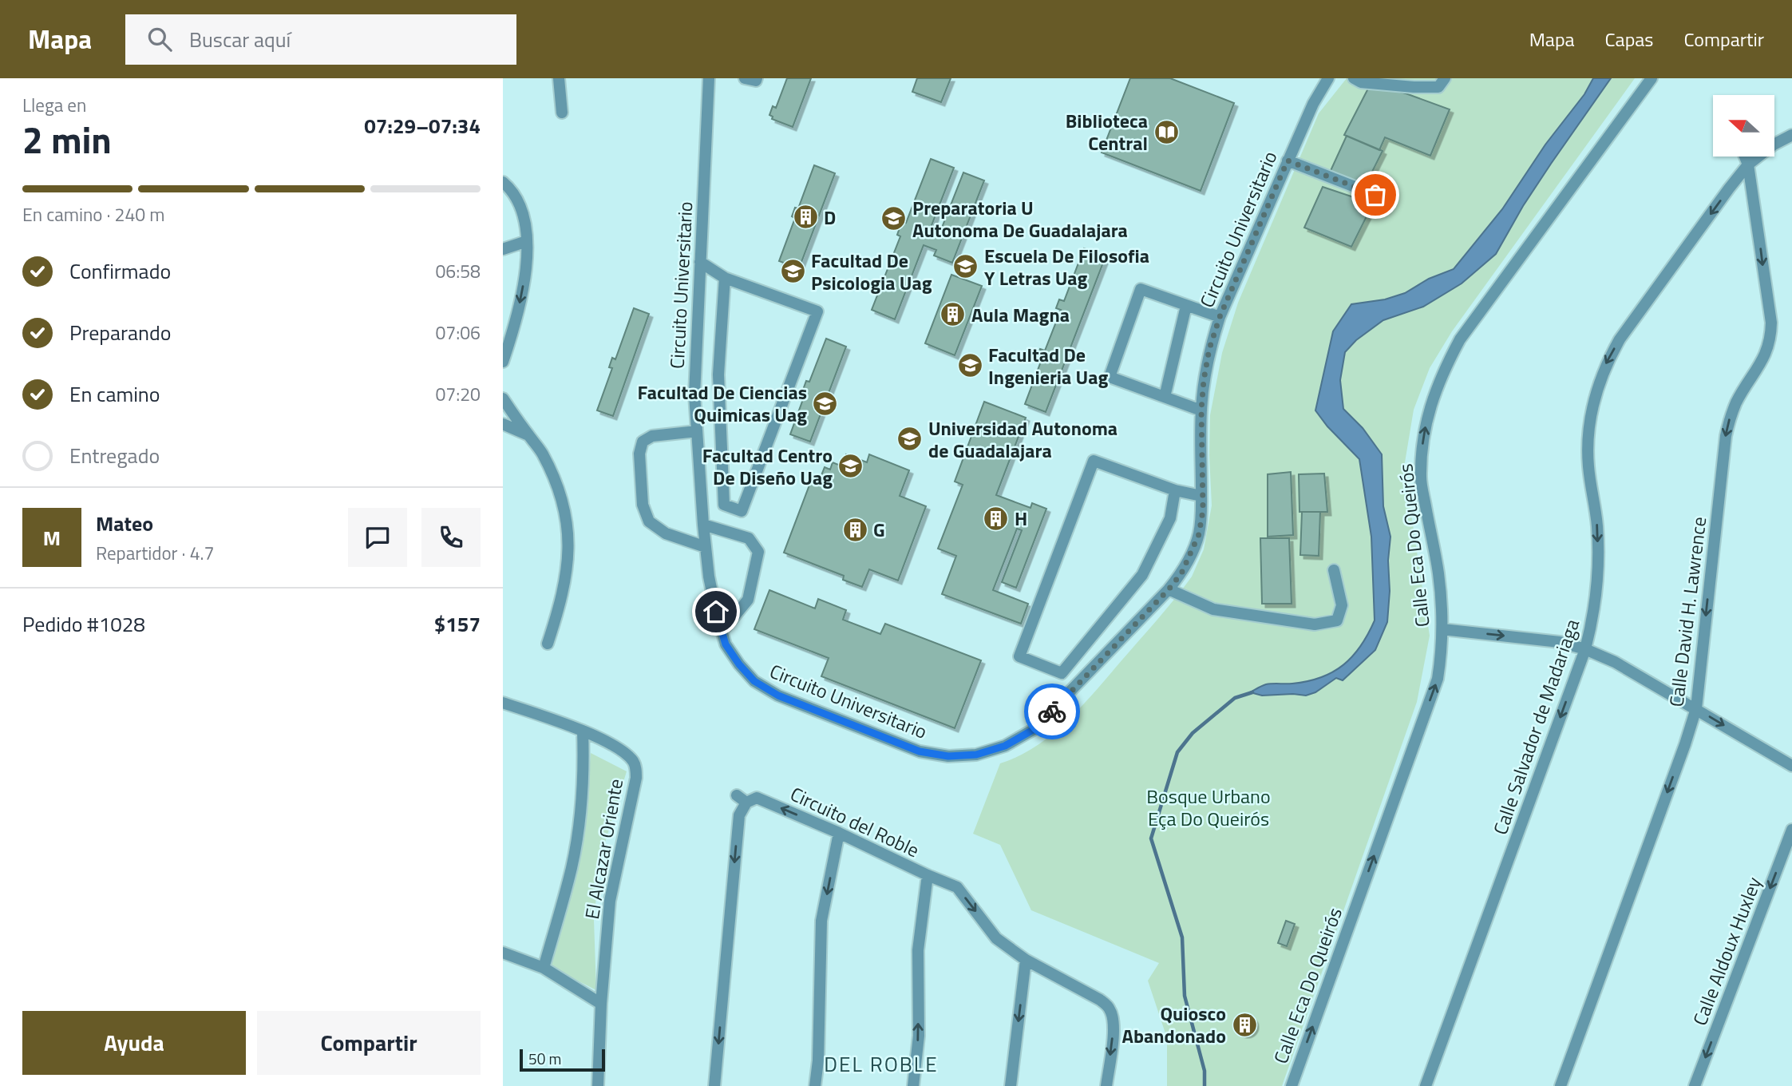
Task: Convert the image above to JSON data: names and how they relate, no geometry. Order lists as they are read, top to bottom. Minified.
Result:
{"streets":{"street":["Circuito Universitario","Calle Eca Do Queirós","Calle David H. Lawrence","Calle Salvador de Madariaga","Circuito del Roble","El Alcazar Oriente","Calle Aldoux Huxley"]},"crossings":[["Calle David H. Lawrence","Calle Salvador de Madariaga"]],"one_way":["Calle Eca Do Queirós","Calle David H. Lawrence","Calle Salvador de Madariaga","Calle Aldoux Huxley"],"districts":["DEL ROBLE"],"parks":["Bosque Urbano Eça Do Queirós"],"places":{"library":["Biblioteca Central"],"building":["D","Aula Magna","H","G","Quiosco Abandonado"],"school or university":["Preparatoria U Autonoma De Guadalajara","Escuela De Filosofia Y Letras Uag","Facultad De Psicologia Uag","Facultad De Ingenieria Uag","Facultad De Ciencias Quimicas Uag","Universidad Autonoma de Guadalajara","Facultad Centro De Diseño Uag"]},"scale_bar":"50 m","north":"left","page":{"header":"Mapa","search":"Buscar aquí","nav":["Mapa","Capas","Compartir"],"heading":["2 min","Llega en","07:29–07:34"],"panel":["Mateo","Repartidor · 4.7","Pedido #1028","$157"],"bar":"En camino · 240 m","list":[["Confirmado","06:58"],["Preparando","07:06"],["En camino","07:20"],"Entregado"],"round":"M","buttons":["Ayuda","Compartir"],"scale":"50 m"}}
